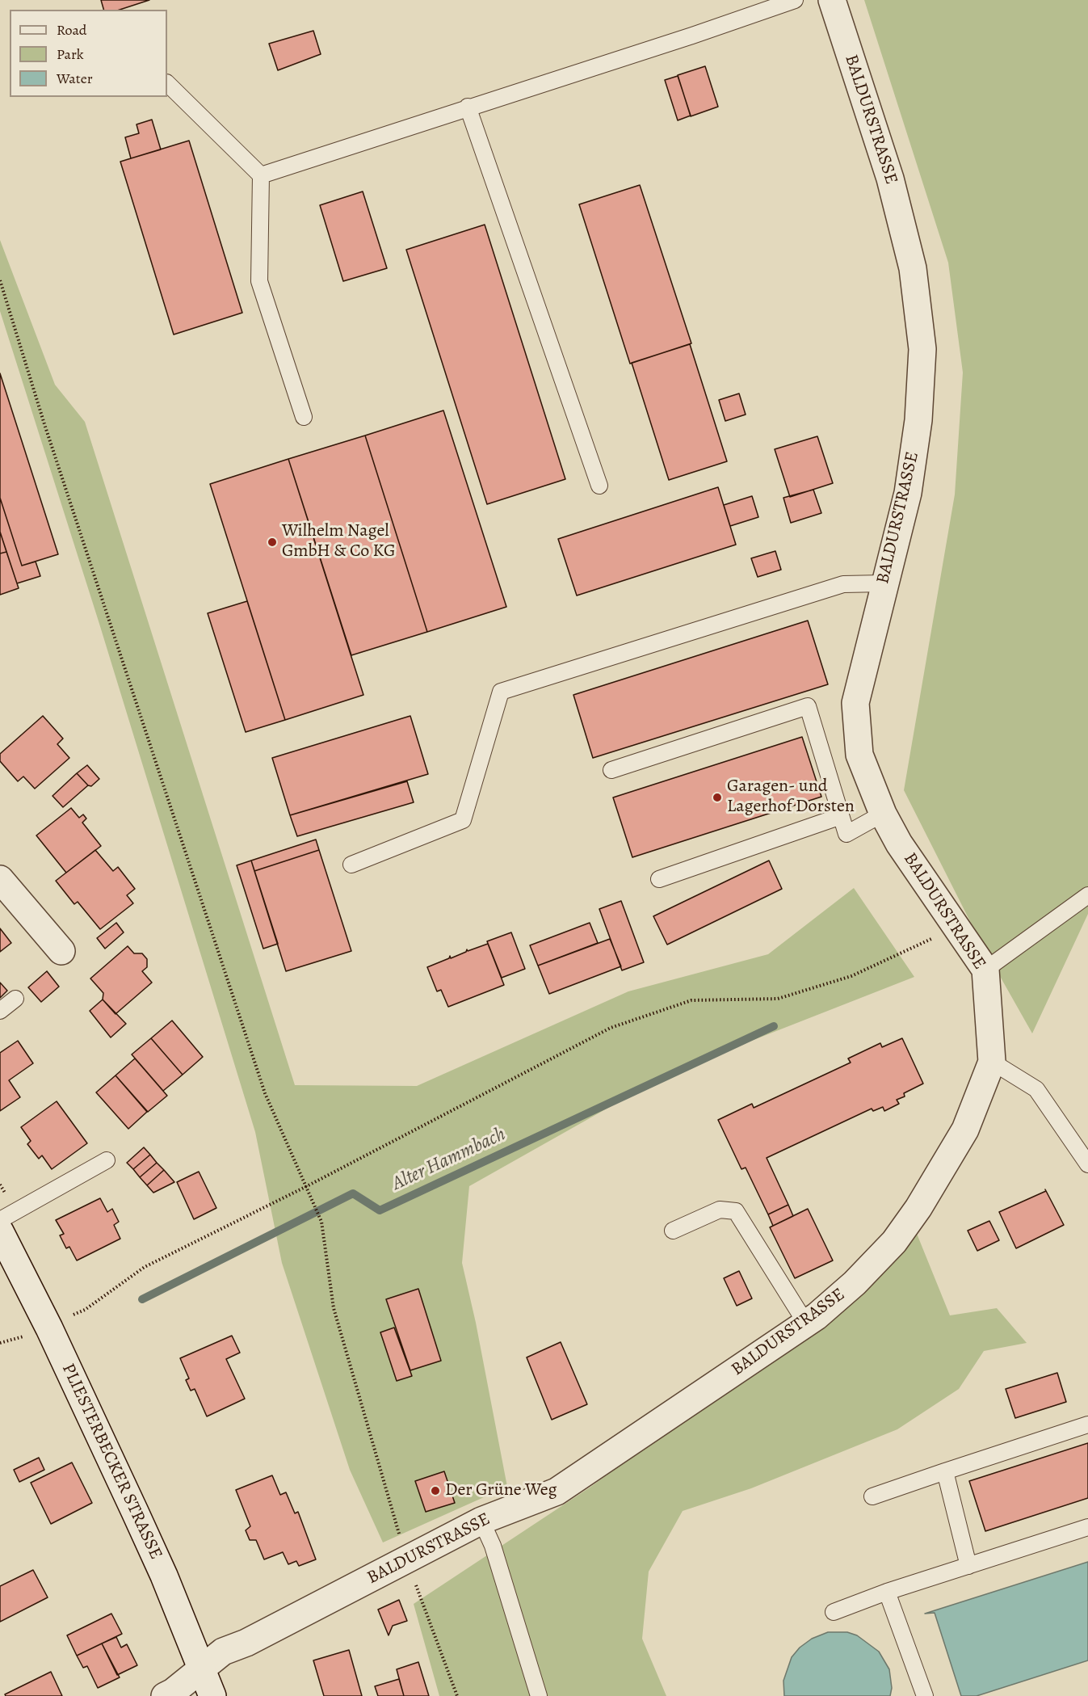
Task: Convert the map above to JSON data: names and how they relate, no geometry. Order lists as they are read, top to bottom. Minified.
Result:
{"streets":{"street":["BALDURSTRASSE","PLIESTERBECKER STRASSE"]},"crossings":[["BALDURSTRASSE","PLIESTERBECKER STRASSE"]],"water":["Alter Hammbach"],"places":["Wilhelm Nagel GmbH & Co KG","Garagen- und Lagerhof Dorsten","Der Grüne Weg"],"legend":["Road","Park","Water"]}
